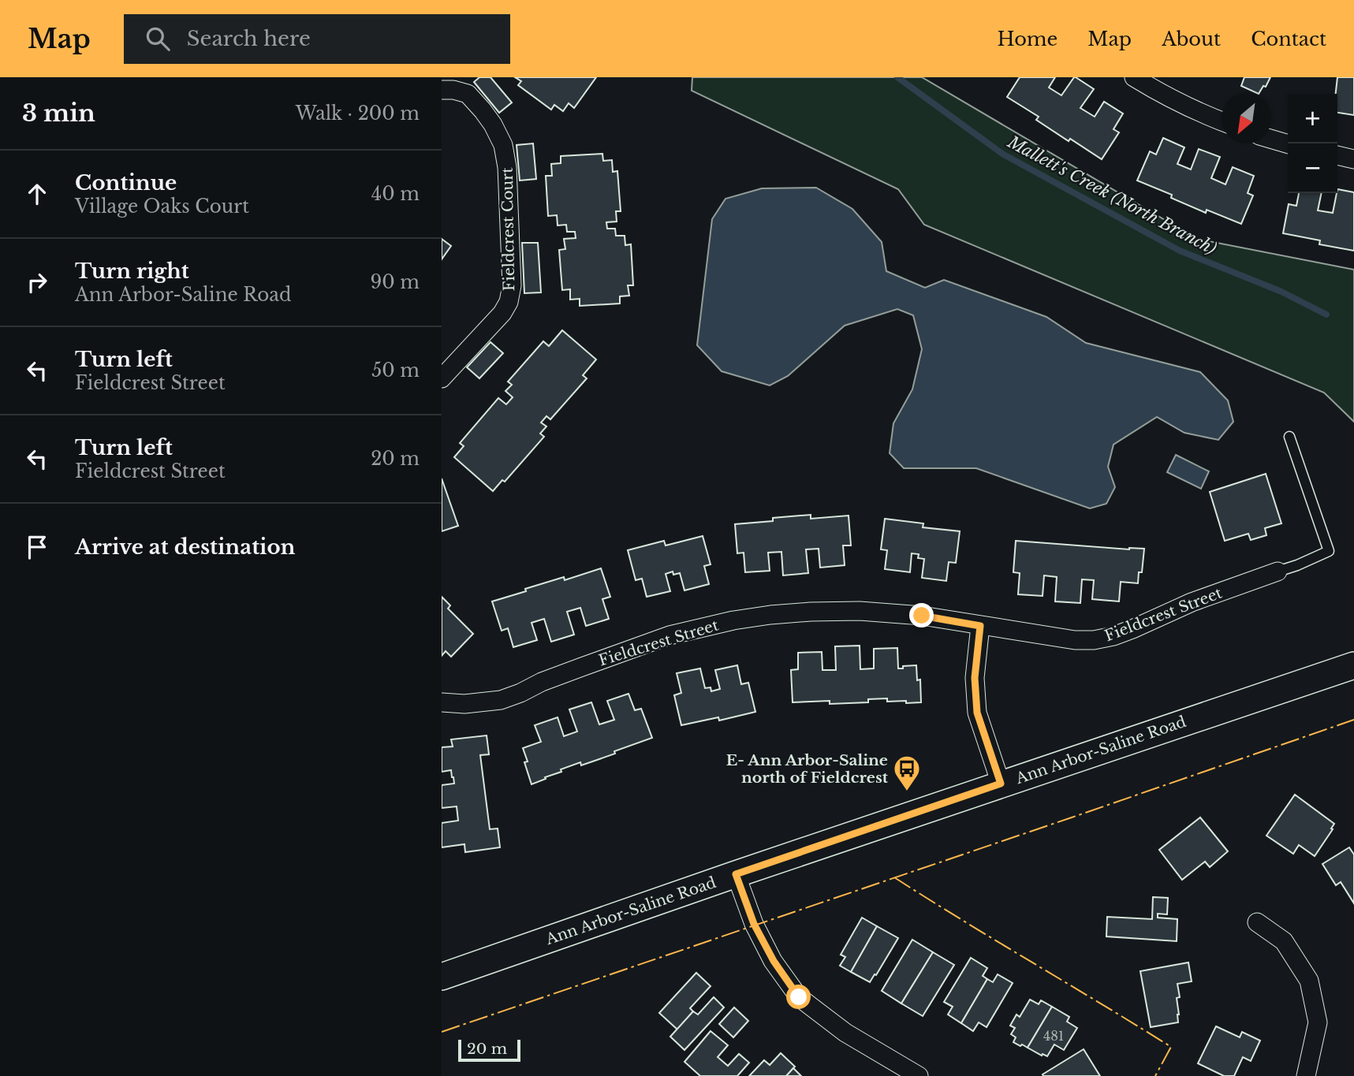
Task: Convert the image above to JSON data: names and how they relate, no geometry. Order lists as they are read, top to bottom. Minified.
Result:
{"streets":{"main road":["Ann Arbor-Saline Road"],"street":["Fieldcrest Court","Fieldcrest Street"]},"water":["Mallett's Creek (North Branch)"],"places":{"bus stop":["E- Ann Arbor-Saline north of Fieldcrest"]},"house_numbers":["481"],"scale_bar":"20 m","north":"bottom left","page":{"header":"Map","search":"Search here","nav":["Home","Map","About","Contact"],"heading":["3 min","Walk · 200 m"],"map_buttons":["+","−"],"list":[["Continue","Village Oaks Court","40 m"],["Turn right","Ann Arbor-Saline Road","90 m"],["Turn left","Fieldcrest Street","50 m"],["Turn left","Fieldcrest Street","20 m"],"Arrive at destination"],"scale":"20 m"}}
